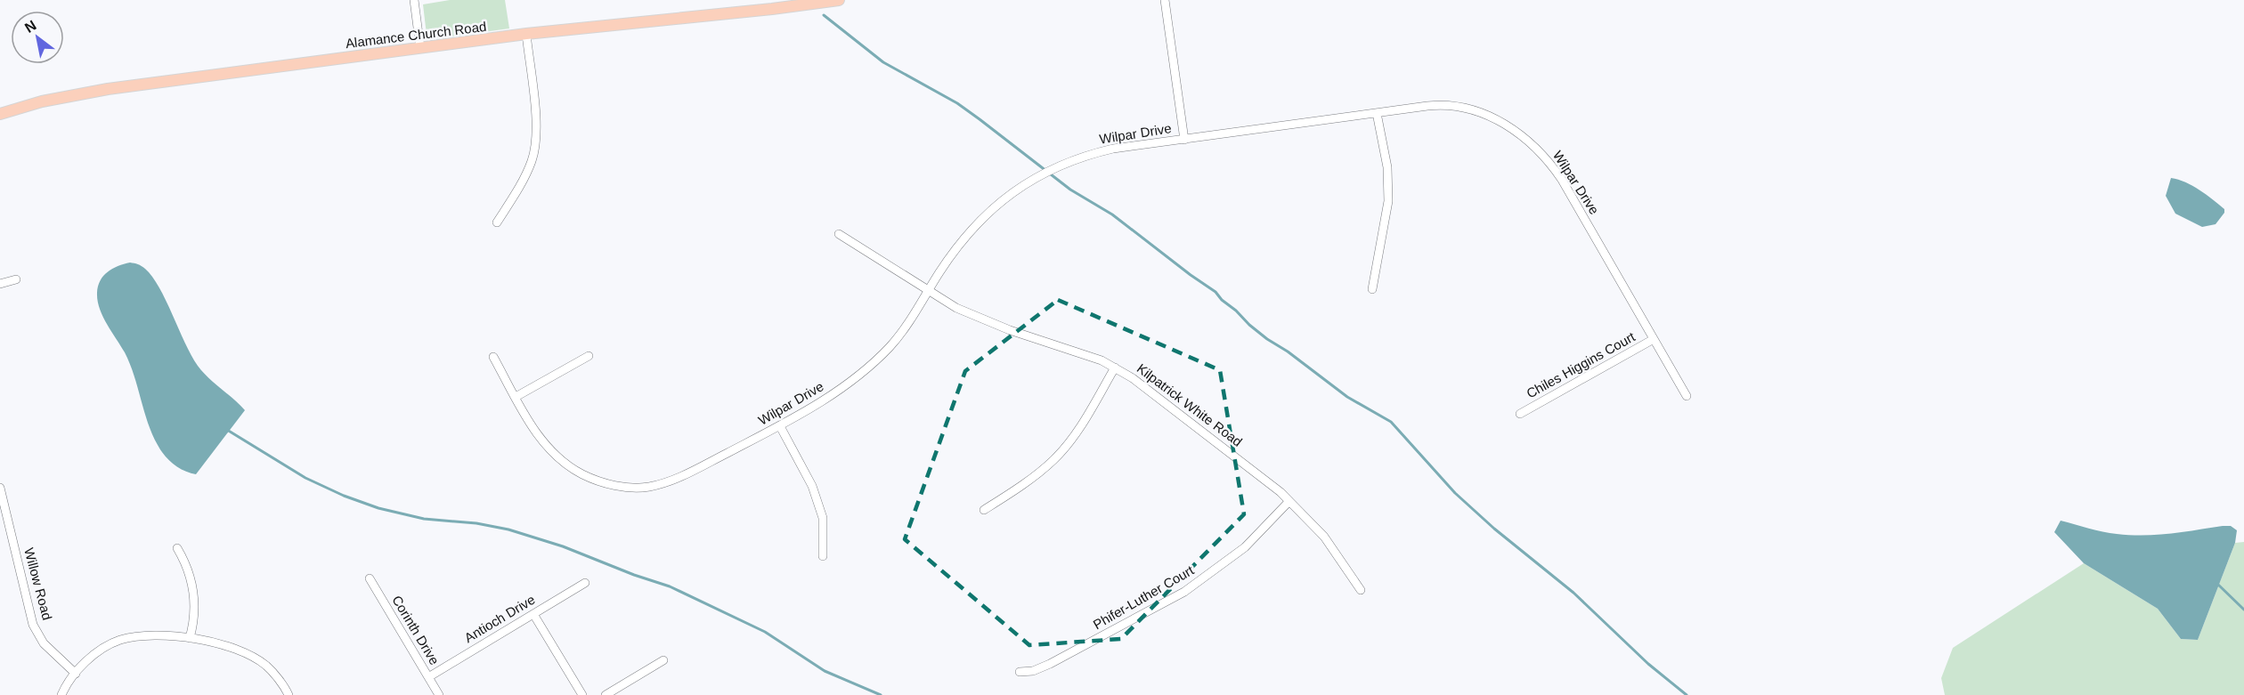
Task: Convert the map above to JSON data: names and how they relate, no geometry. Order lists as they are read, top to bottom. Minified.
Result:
{"streets":{"main road":["Alamance Church Road"],"street":["Wilpar Drive","Chiles Higgins Court","Kilpatrick White Road","Willow Road","Phifer-Luther Court","Antioch Drive","Corinth Drive"]},"crossings":[["Wilpar Drive","Chiles Higgins Court"],["Wilpar Drive","Kilpatrick White Road"],["Kilpatrick White Road","Phifer-Luther Court"],["Antioch Drive","Corinth Drive"]],"north":"top left"}
